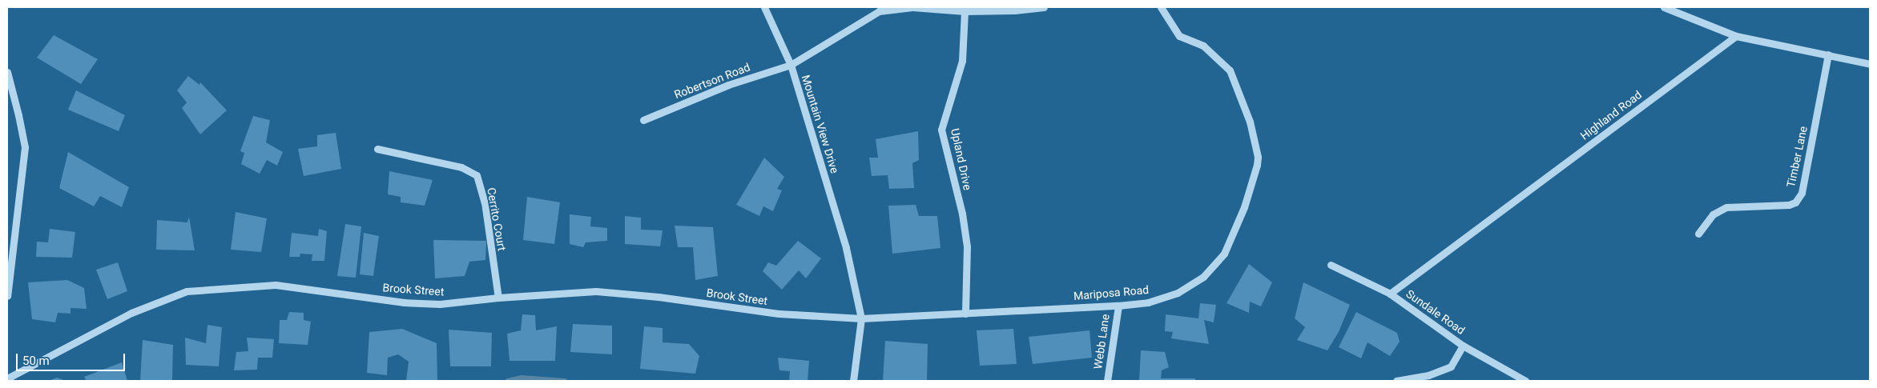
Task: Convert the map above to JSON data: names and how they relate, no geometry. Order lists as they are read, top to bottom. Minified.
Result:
{"streets":{"street":["Robertson Road","Highland Road","Mountain View Drive","Timber Lane","Upland Drive","Cerrito Court","Brook Street","Mariposa Road","Sundale Road","Webb Lane"]},"crossings":[["Robertson Road","Mountain View Drive"],["Highland Road","Sundale Road"],["Mountain View Drive","Upland Drive"],["Mountain View Drive","Brook Street"],["Mountain View Drive","Mariposa Road"],["Upland Drive","Mariposa Road"],["Cerrito Court","Brook Street"],["Brook Street","Mariposa Road"],["Mariposa Road","Webb Lane"]],"scale_bar":"50 m"}
